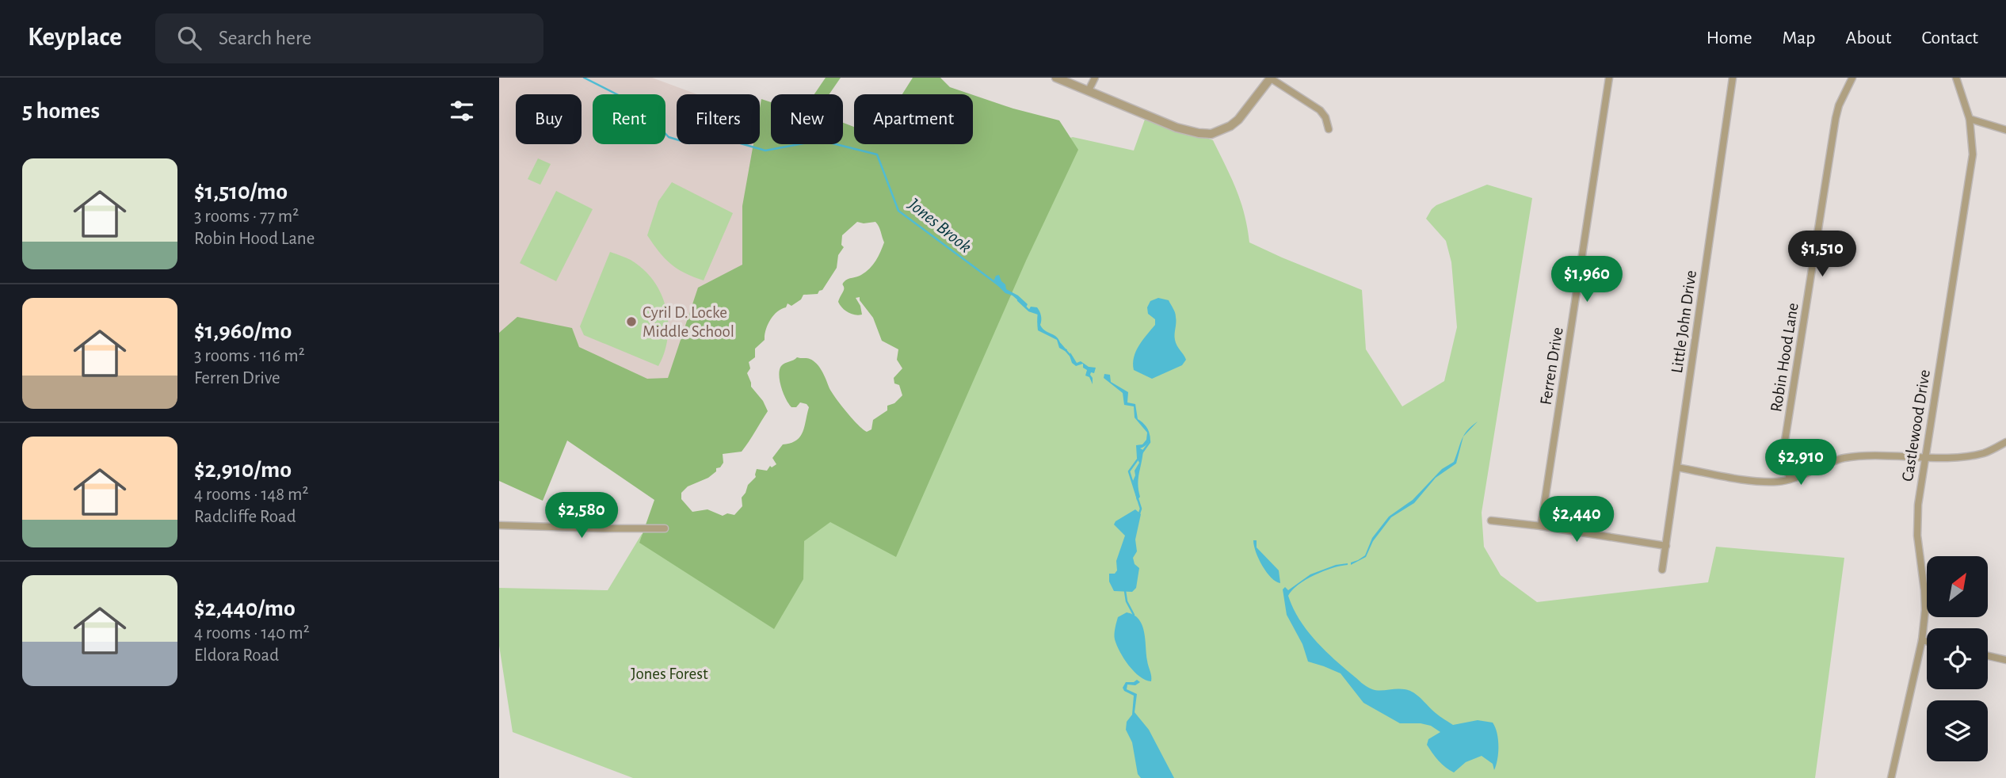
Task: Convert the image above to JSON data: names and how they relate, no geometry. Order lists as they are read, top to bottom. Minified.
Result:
{"streets":{"street":["Little John Drive","Robin Hood Lane","Ferren Drive","Castlewood Drive"]},"water":["Jones Brook"],"parks":["Jones Forest"],"places":["Cyril D. Locke Middle School"],"north":"top right","page":{"header":"Keyplace","search":"Search here","nav":["Home","Map","About","Contact"],"heading":"5 homes","chip":["Buy","Rent","Filters","New","Apartment"],"list":[{"name":"$1,510/mo","note":"3 rooms · 77 m² · Robin Hood Lane"},{"name":"$1,960/mo","note":"3 rooms · 116 m² · Ferren Drive"},{"name":"$2,910/mo","note":"4 rooms · 148 m² · Radcliffe Road"},{"name":"$2,440/mo","note":"4 rooms · 140 m² · Eldora Road"}],"price":["$1,510","$1,960","$2,910","$2,580","$2,440"]}}
